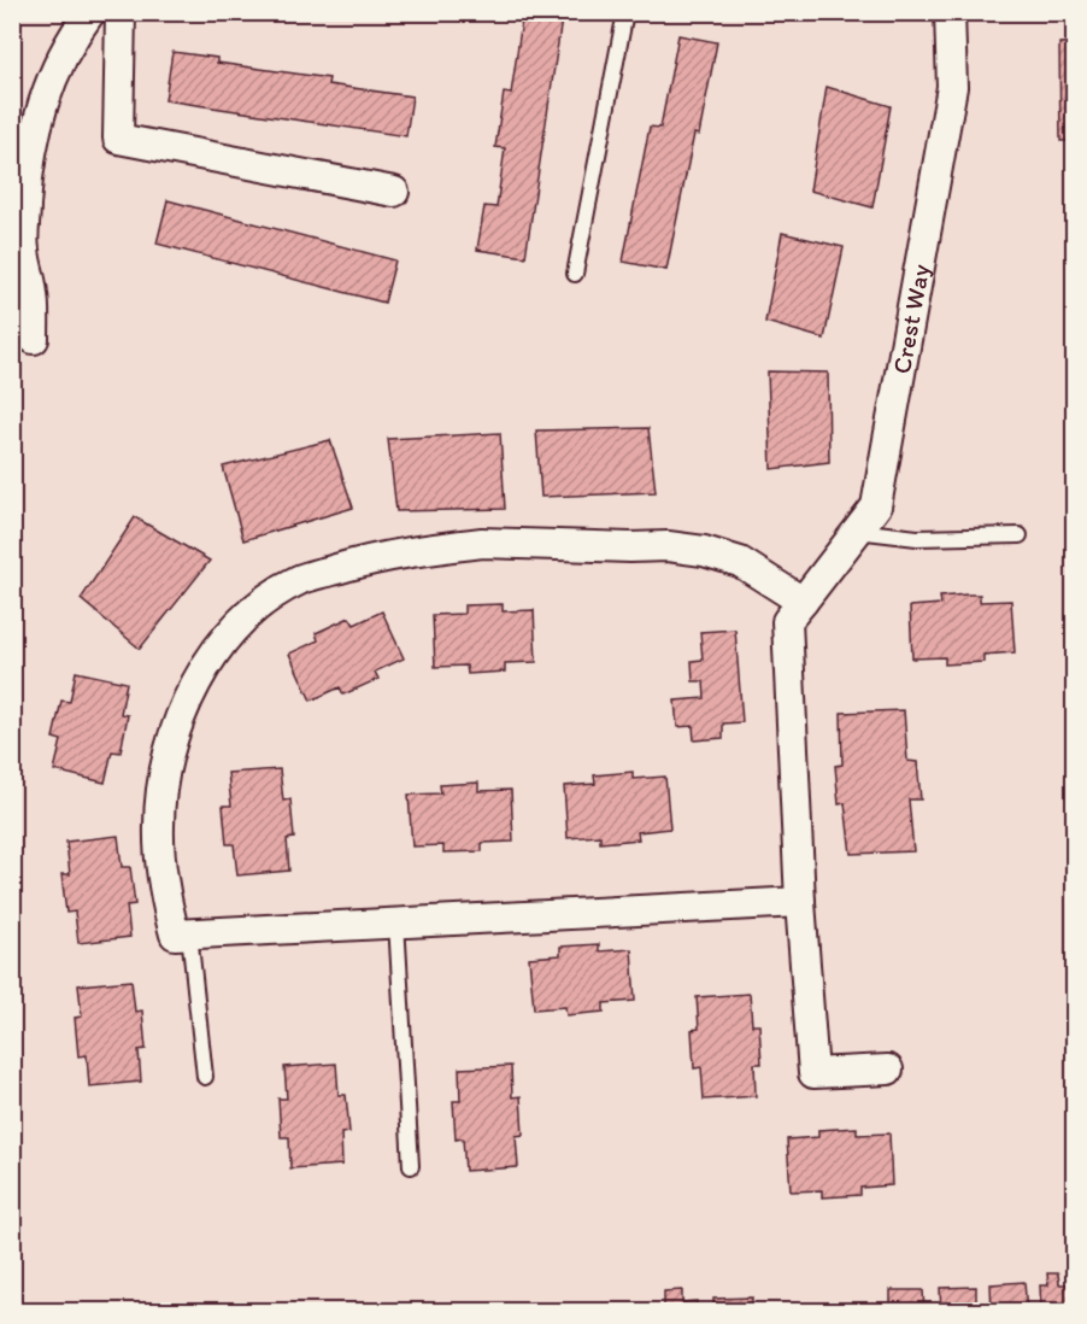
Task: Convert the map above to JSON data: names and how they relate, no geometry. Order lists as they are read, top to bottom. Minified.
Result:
{"streets":{"street":["Crest Way"]}}
